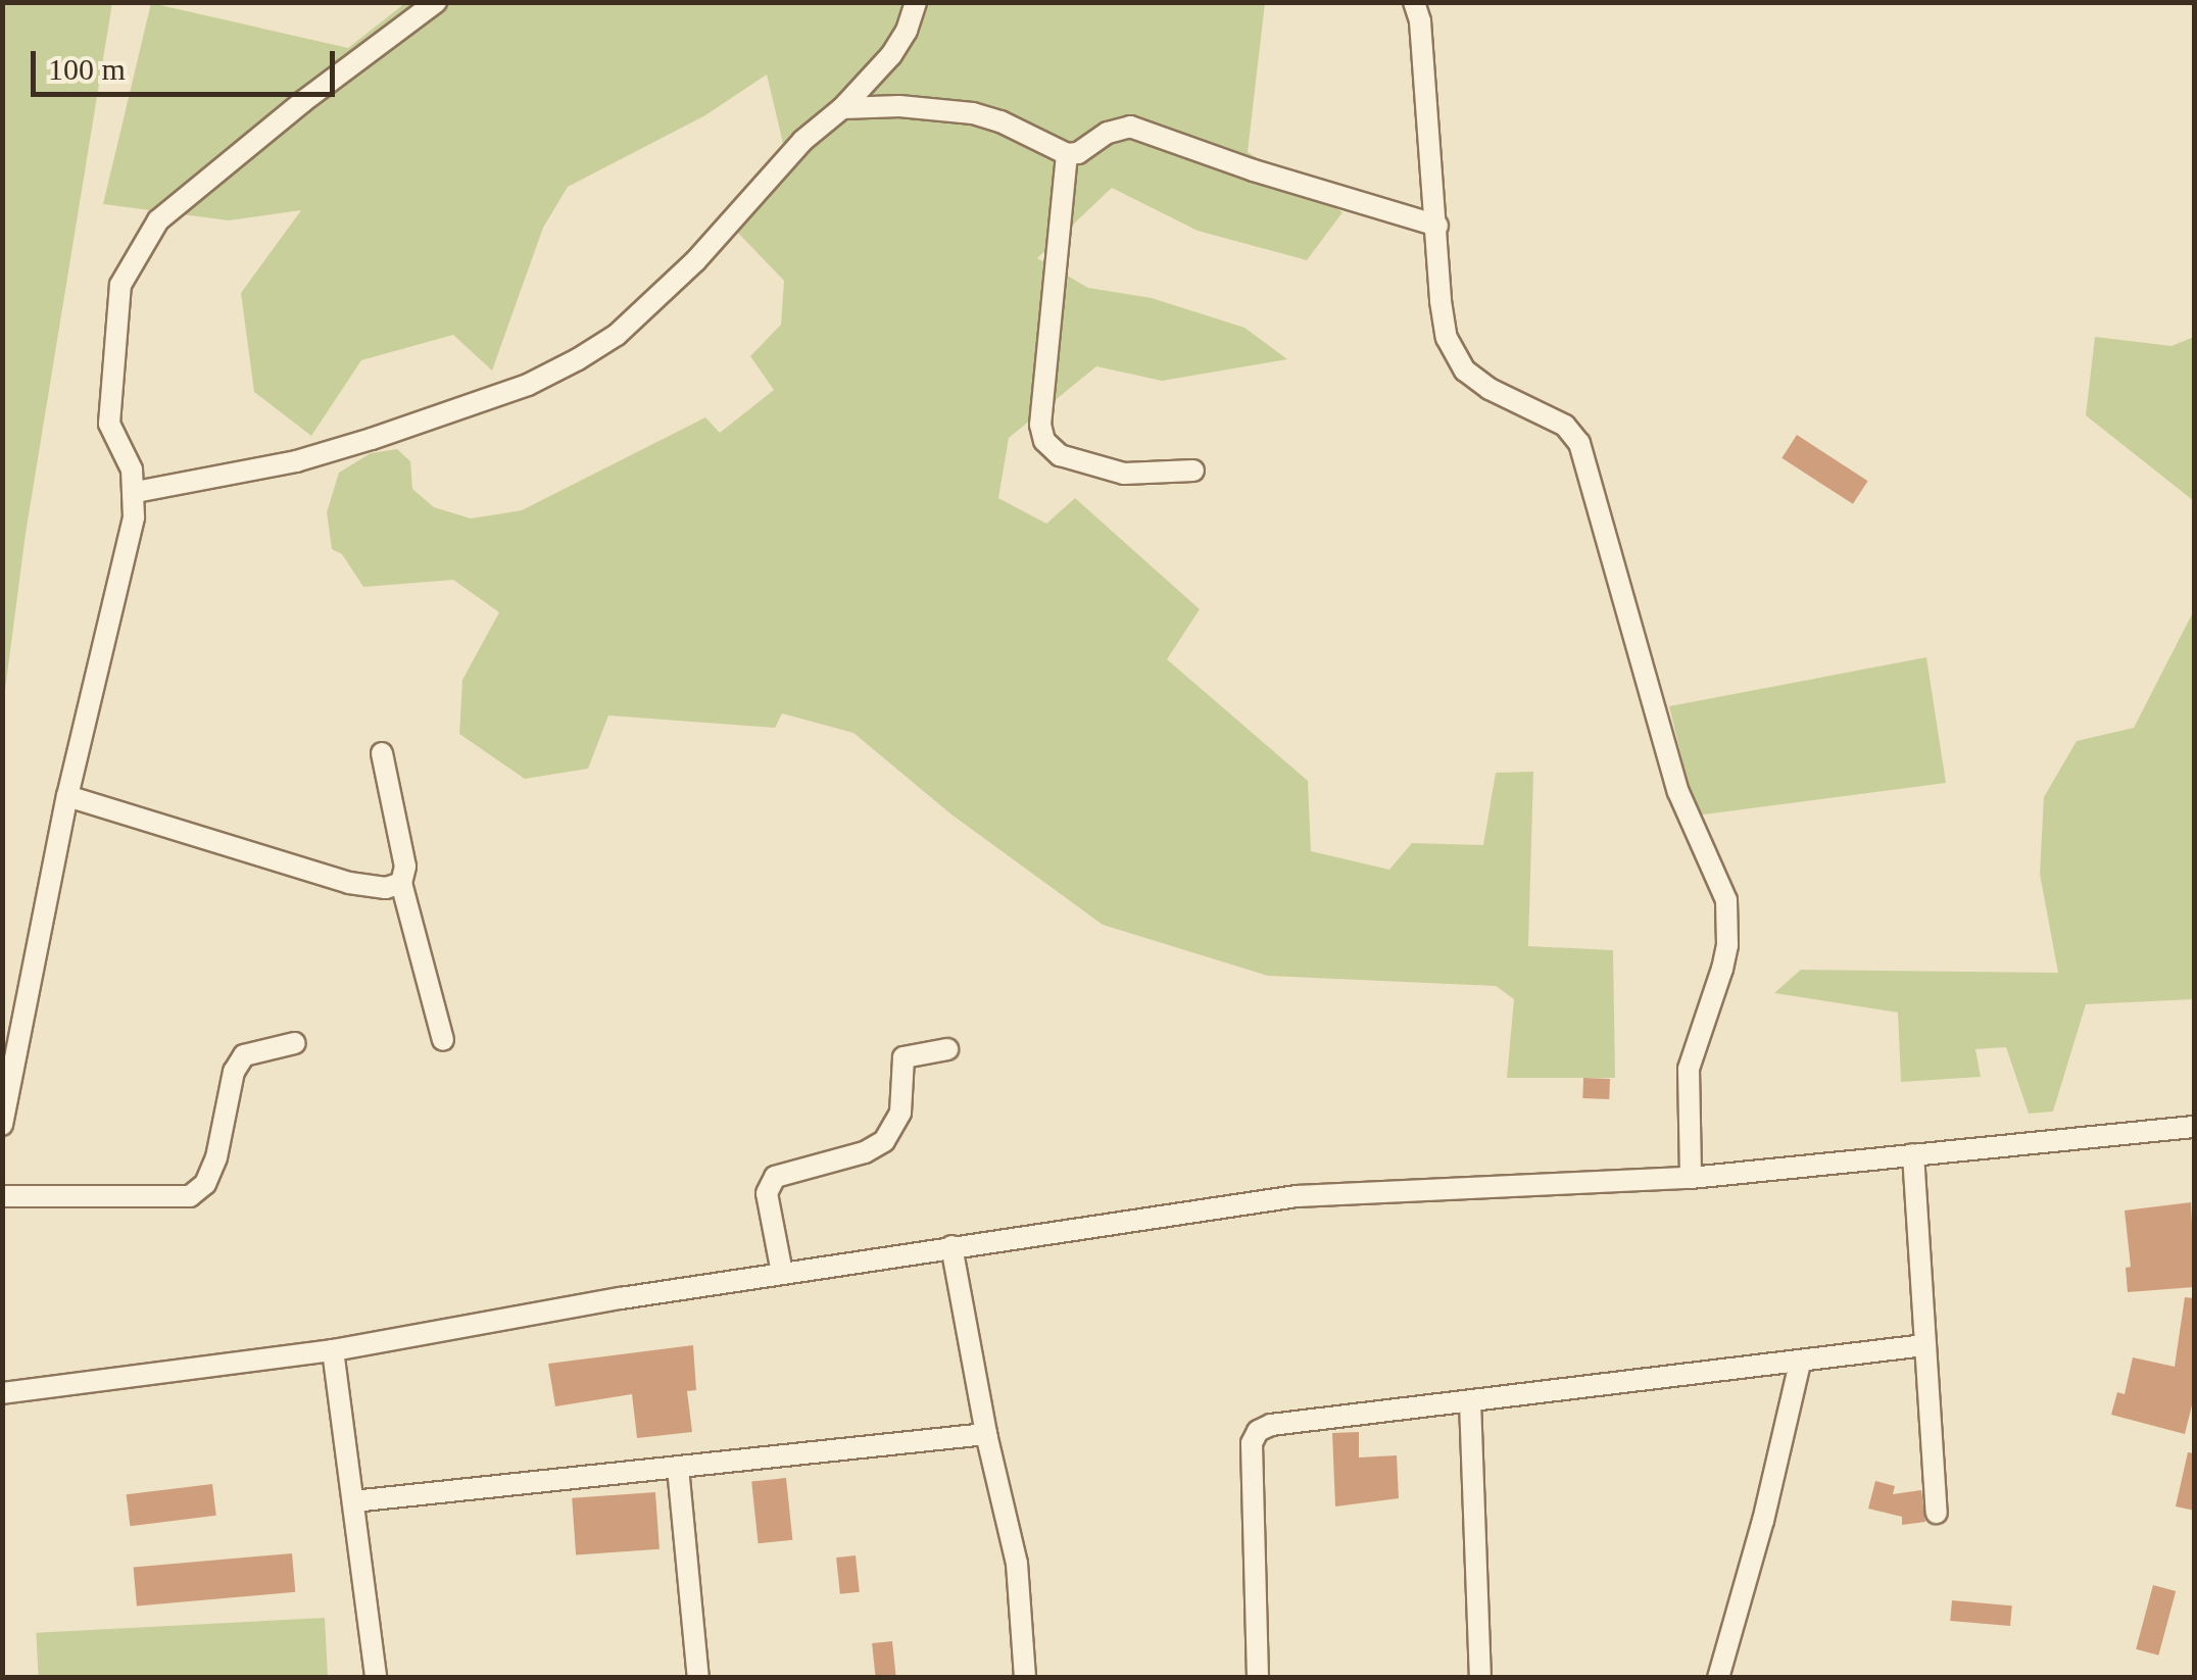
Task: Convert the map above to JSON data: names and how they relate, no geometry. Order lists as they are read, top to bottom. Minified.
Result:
{"scale_bar":"100 m"}
